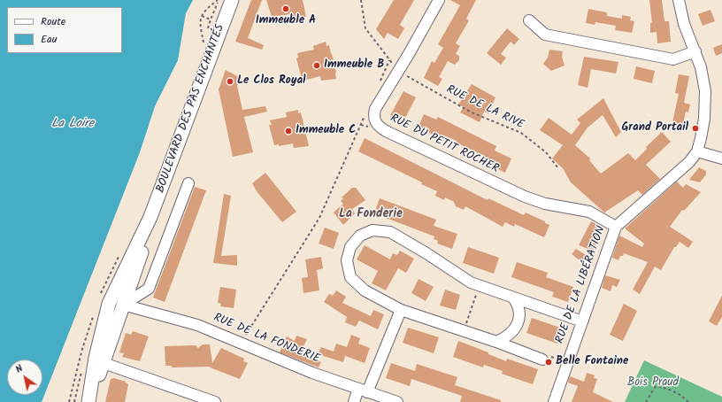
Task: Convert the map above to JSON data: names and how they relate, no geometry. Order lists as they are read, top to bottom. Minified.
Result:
{"streets":{"main road":["BOULEVARD DES PAS ENCHANTÉS"],"street":["RUE DU PETIT ROCHER","RUE DE LA LIBÉRATION","RUE DE LA FONDERIE"],"path":["RUE DE LA RIVE"]},"crossings":[["RUE DE LA RIVE","RUE DU PETIT ROCHER"],["BOULEVARD DES PAS ENCHANTÉS","RUE DE LA FONDERIE"],["RUE DU PETIT ROCHER","RUE DE LA LIBÉRATION"]],"districts":["La Fonderie"],"water":["La Loire"],"parks":["Bois Praud"],"places":["Immeuble A","Immeuble B","Le Clos Royal","Grand Portail","Immeuble C","Belle Fontaine"],"legend":["Route","Eau"],"north":"top left"}
